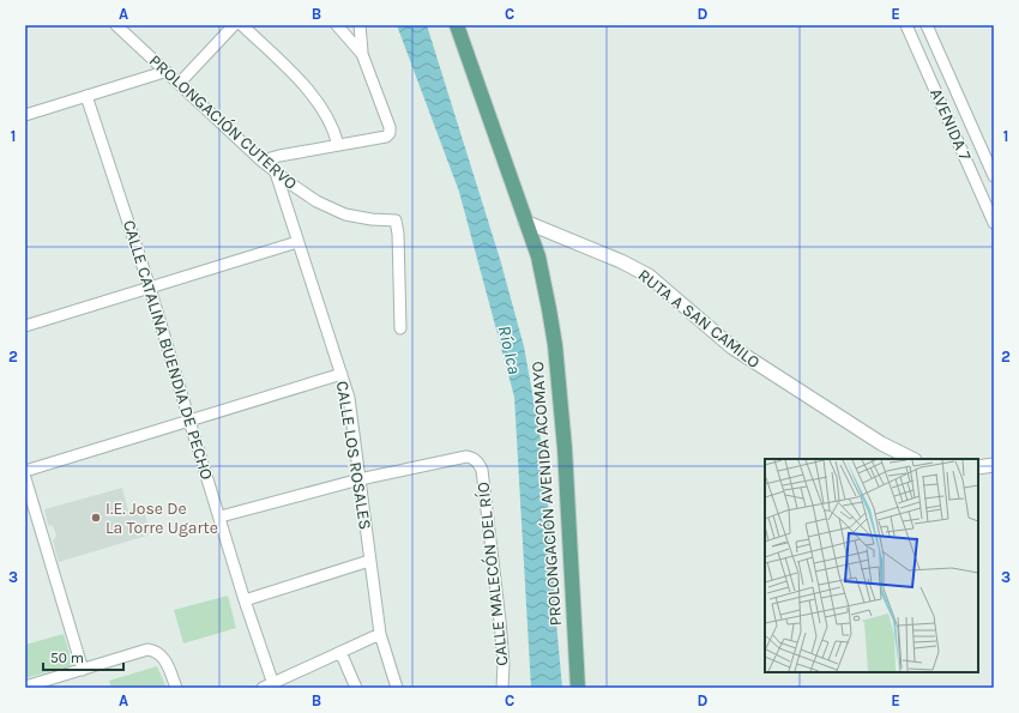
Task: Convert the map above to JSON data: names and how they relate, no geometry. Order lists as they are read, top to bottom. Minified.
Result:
{"streets":{"main road":["PROLONGACIÓN AVENIDA ACOMAYO"],"street":["PROLONGACIÓN CUTERVO","AVENIDA 7","RUTA A SAN CAMILO","CALLE CATALINA BUENDIA DE PECHO","CALLE LOS ROSALES","CALLE MALECÓN DEL RÍO"]},"crossings":[["PROLONGACIÓN CUTERVO","CALLE LOS ROSALES"],["RUTA A SAN CAMILO","PROLONGACIÓN AVENIDA ACOMAYO"],["CALLE LOS ROSALES","CALLE MALECÓN DEL RÍO"]],"water":["Río Ica"],"places":["I.E. Jose De La Torre Ugarte"],"scale_bar":"50 m","grid":{"columns":["A","B","C","D","E"],"rows":["1","2","3"]}}
